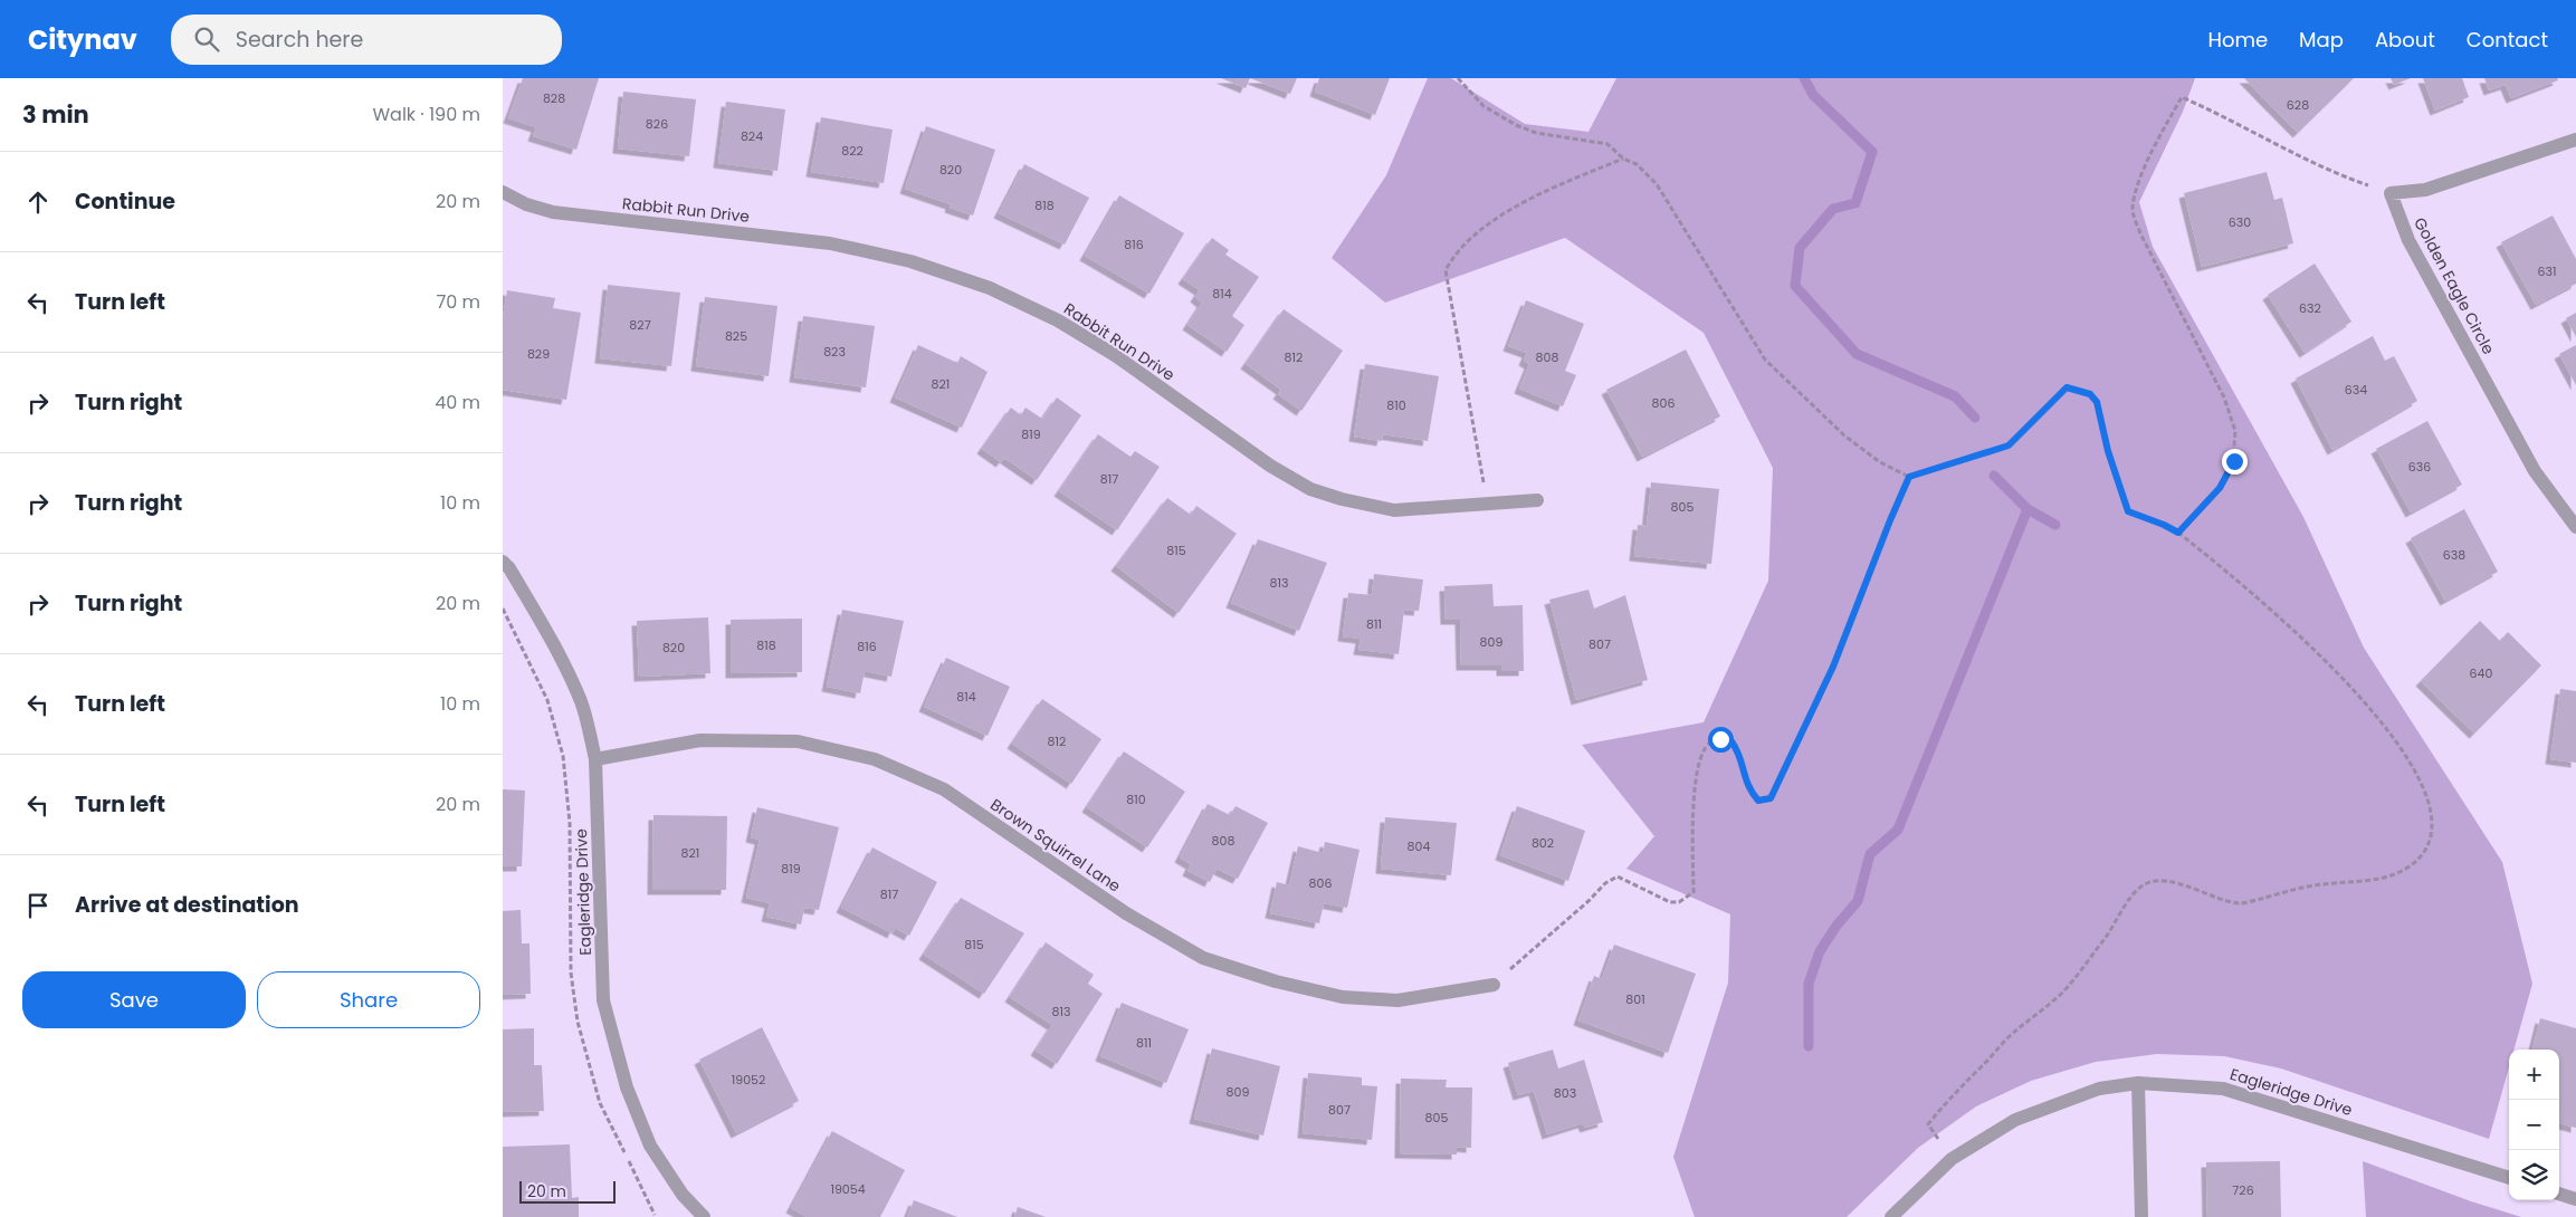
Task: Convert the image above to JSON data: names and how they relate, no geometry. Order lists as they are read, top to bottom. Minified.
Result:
{"streets":{"street":["Rabbit Run Drive","Golden Eagle Circle","Brown Squirrel Lane","Eagleridge Drive"]},"crossings":[["Brown Squirrel Lane","Eagleridge Drive"]],"house_numbers":["828","628","826","824","822","820","818","630","816","631","814","632","827","825","823","829","812","808","821","634","806","810","819","636","817","805","815","638","813","811","809","807","818","816","820","640","814","812","810","808","802","804","821","819","806","817","815","801","813","811","19052","809","803","807","805","19054","726"],"scale_bar":"20 m","page":{"header":"Citynav","search":"Search here","nav":["Home","Map","About","Contact"],"heading":["3 min","Walk · 190 m"],"list":[["Continue","20 m"],["Turn left","70 m"],["Turn right","40 m"],["Turn right","10 m"],["Turn right","20 m"],["Turn left","10 m"],["Turn left","20 m"],"Arrive at destination"],"buttons":["Save","Share"],"map_buttons":["+","−"],"scale":"20 m"}}
